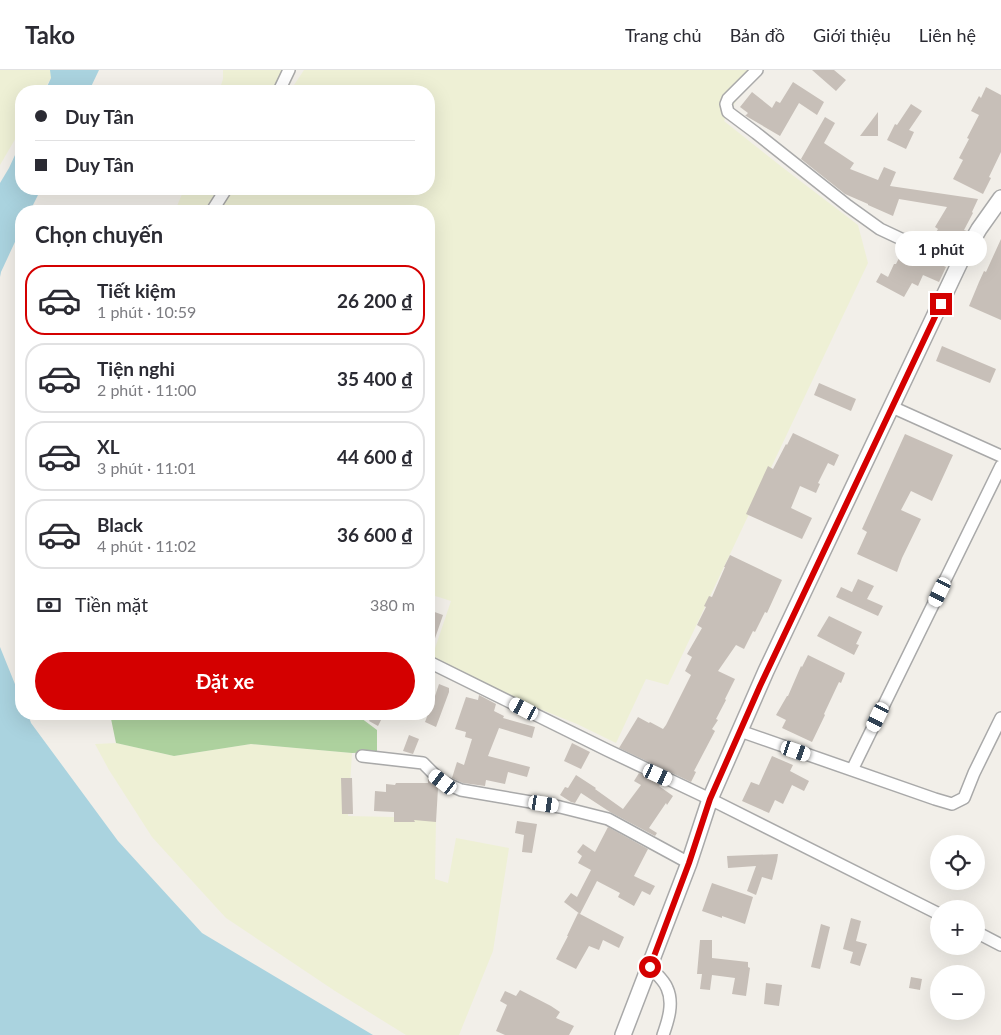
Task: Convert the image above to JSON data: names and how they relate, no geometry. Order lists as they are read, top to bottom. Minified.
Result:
{"page":{"header":"Tako","nav":["Trang chủ","Bản đồ","Giới thiệu","Liên hệ"],"banner":["Duy Tân","Duy Tân"],"heading":"Chọn chuyến","bubble":"1 phút","list":[{"name":"Tiết kiệm","note":"1 phút · 10:59","value":"26 200 ₫"},{"name":"Tiện nghi","note":"2 phút · 11:00","value":"35 400 ₫"},{"name":"XL","note":"3 phút · 11:01","value":"44 600 ₫"},{"name":"Black","note":"4 phút · 11:02","value":"36 600 ₫"}],"pay":["Tiền mặt","380 m"],"buttons":"Đặt xe","map_buttons":["+","−"]}}
